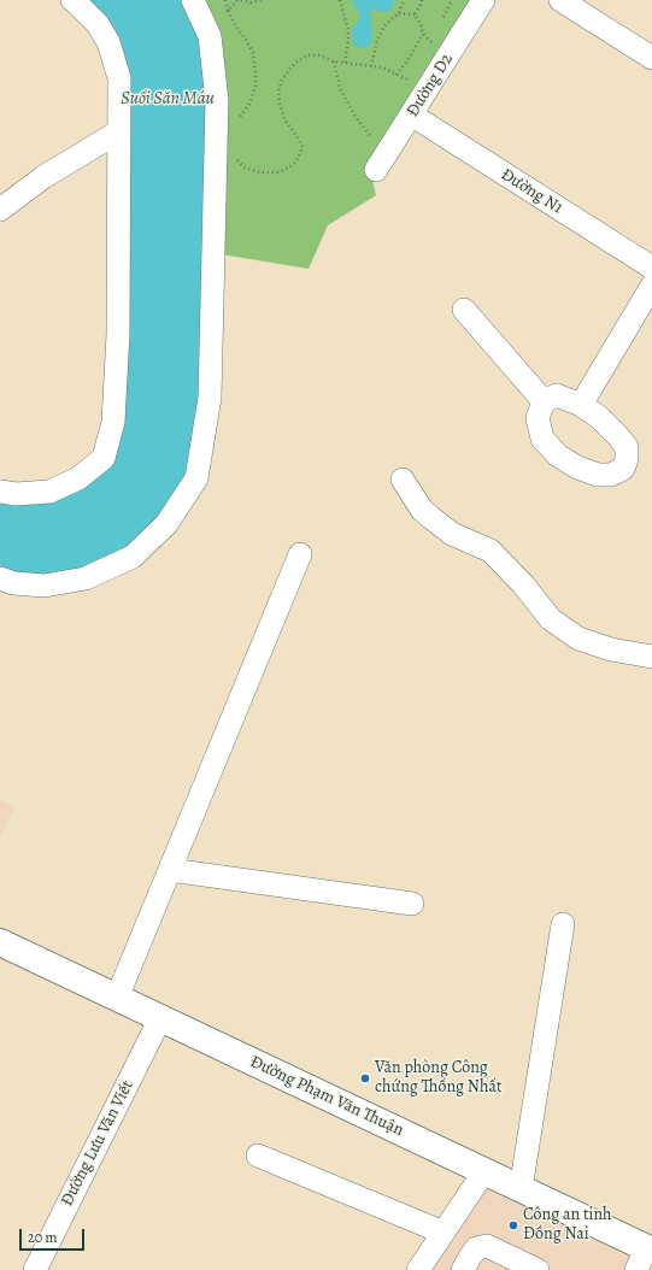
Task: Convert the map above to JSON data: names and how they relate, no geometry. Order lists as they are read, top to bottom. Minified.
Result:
{"streets":{"main road":["Đường Phạm Văn Thuận"],"street":["Đường D2","Đường N1","Đường Lưu Văn Viết"]},"crossings":[["Đường D2","Đường N1"],["Đường Phạm Văn Thuận","Đường Lưu Văn Viết"]],"water":["Suối Săn Máu"],"places":["Văn phòng Công chứng Thống Nhất","Công an tỉnh Đồng Nai"],"scale_bar":"20 m"}
